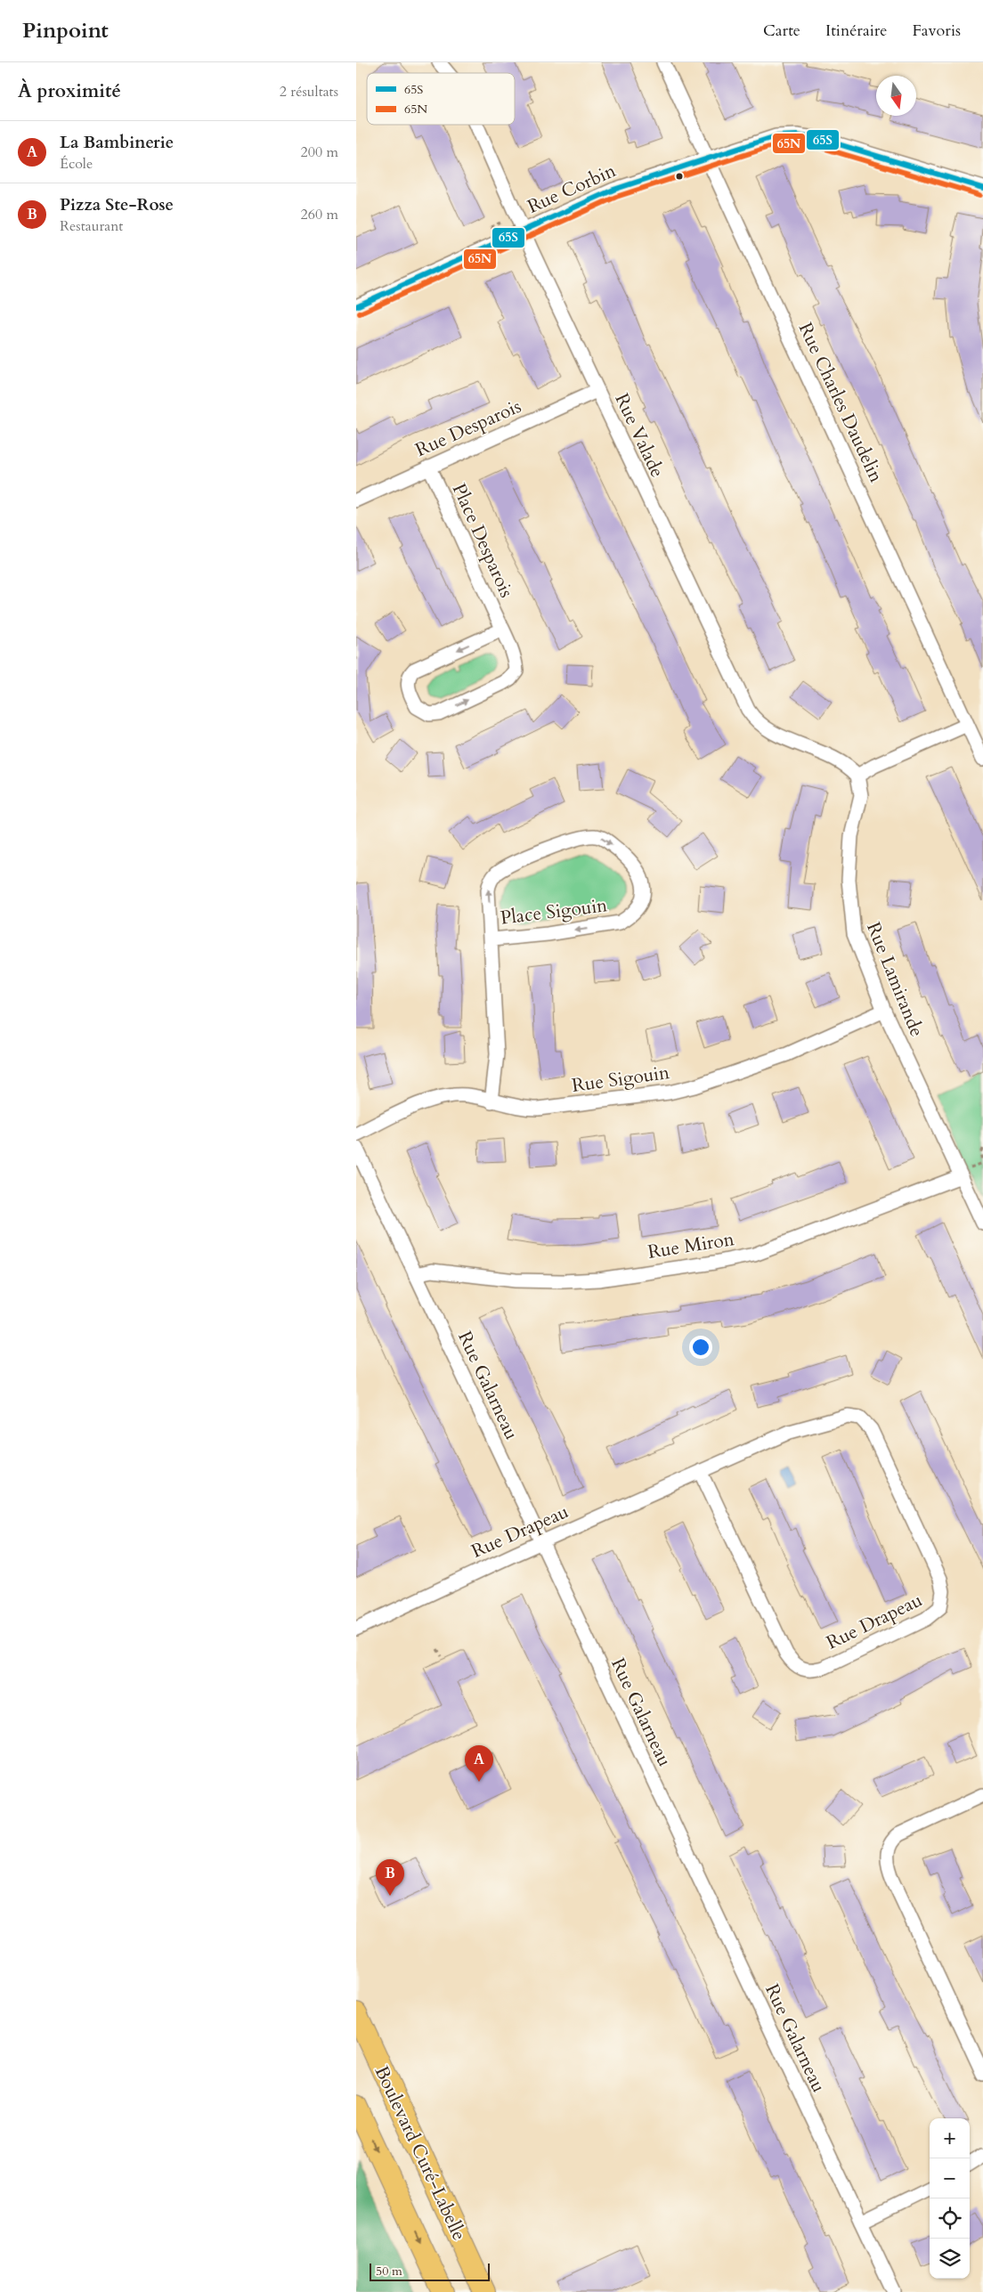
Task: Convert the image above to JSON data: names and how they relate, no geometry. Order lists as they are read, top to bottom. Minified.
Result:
{"streets":{"main road":["Boulevard Curé-Labelle"],"street":["Rue Corbin","Rue Charles Daudelin","Rue Desparois","Rue Valade","Place Desparois","Place Sigouin","Rue Lamirande","Rue Sigouin","Rue Miron","Rue Galarneau","Rue Drapeau"]},"crossings":[["Rue Corbin","Rue Charles Daudelin"],["Rue Corbin","Rue Valade"],["Rue Desparois","Rue Valade"],["Rue Desparois","Place Desparois"],["Rue Valade","Rue Lamirande"],["Place Sigouin","Rue Sigouin"],["Rue Lamirande","Rue Sigouin"],["Rue Lamirande","Rue Miron"],["Rue Miron","Rue Galarneau"],["Rue Galarneau","Rue Drapeau"]],"lines":["transit line 65S","transit line 65N"],"legend":["65S","65N"],"scale_bar":"50 m","north":"bottom","page":{"header":"Pinpoint","nav":["Carte","Itinéraire","Favoris"],"heading":["À proximité","2 résultats"],"list":[{"mark":"A","name":"La Bambinerie","note":"École","value":"200 m"},{"mark":"B","name":"Pizza Ste-Rose","note":"Restaurant","value":"260 m"}],"pins":["A","B"],"map_buttons":["+","−"],"scale":"50 m"}}
